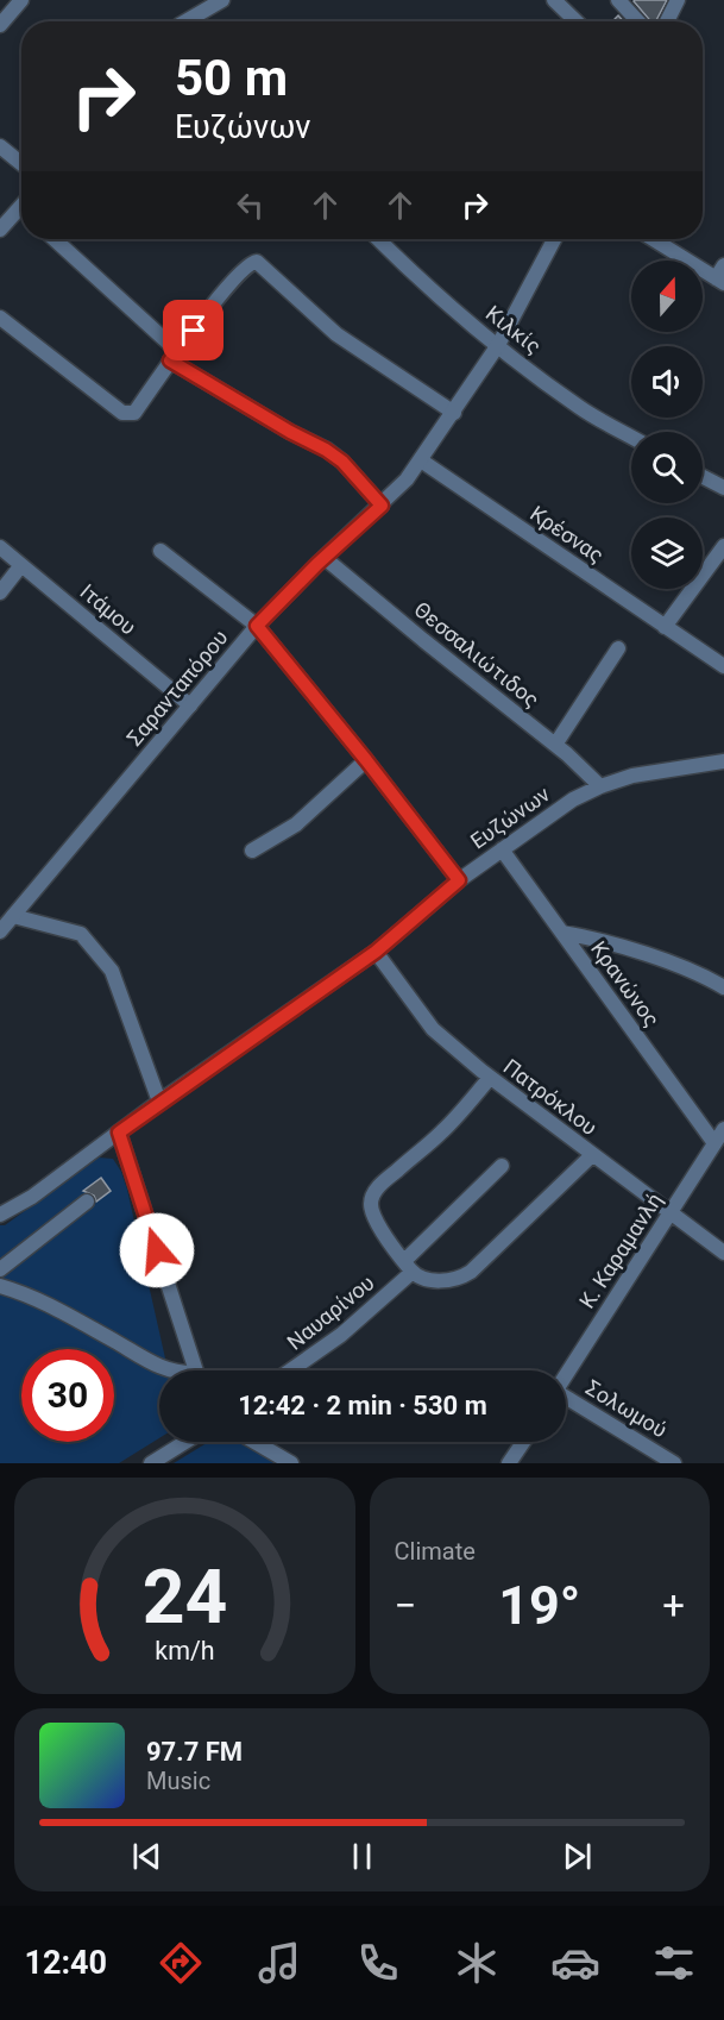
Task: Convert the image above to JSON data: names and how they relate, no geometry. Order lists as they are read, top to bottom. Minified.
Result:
{"streets":{"street":["Κιλκίς","Κρέσνας","Ιτάμου","Θεσσαλιώτιδος","Σαρανταπόρου","Ευζώνων","Κρανώνος","Πατρόκλου","Κ. Καραμανλή","Ναυαρίνου","Σολωμού"]},"crossings":[["Κιλκίς","Σαρανταπόρου"],["Κρέσνας","Σαρανταπόρου"],["Ιτάμου","Σαρανταπόρου"],["Θεσσαλιώτιδος","Σαρανταπόρου"],["Θεσσαλιώτιδος","Ευζώνων"],["Ευζώνων","Κρανώνος"],["Ευζώνων","Πατρόκλου"],["Κρανώνος","Κ. Καραμανλή"],["Πατρόκλου","Κ. Καραμανλή"]],"north":"top","page":{"turn":["50 m","Ευζώνων"],"limit":"30","trip":"12:42 · 2 min · 530 m","tile":"Climate","heat":["−","19°","+"],"song":["97.7 FM","Music"],"tabs":"12:40","gauge":["24","km/h"]}}
